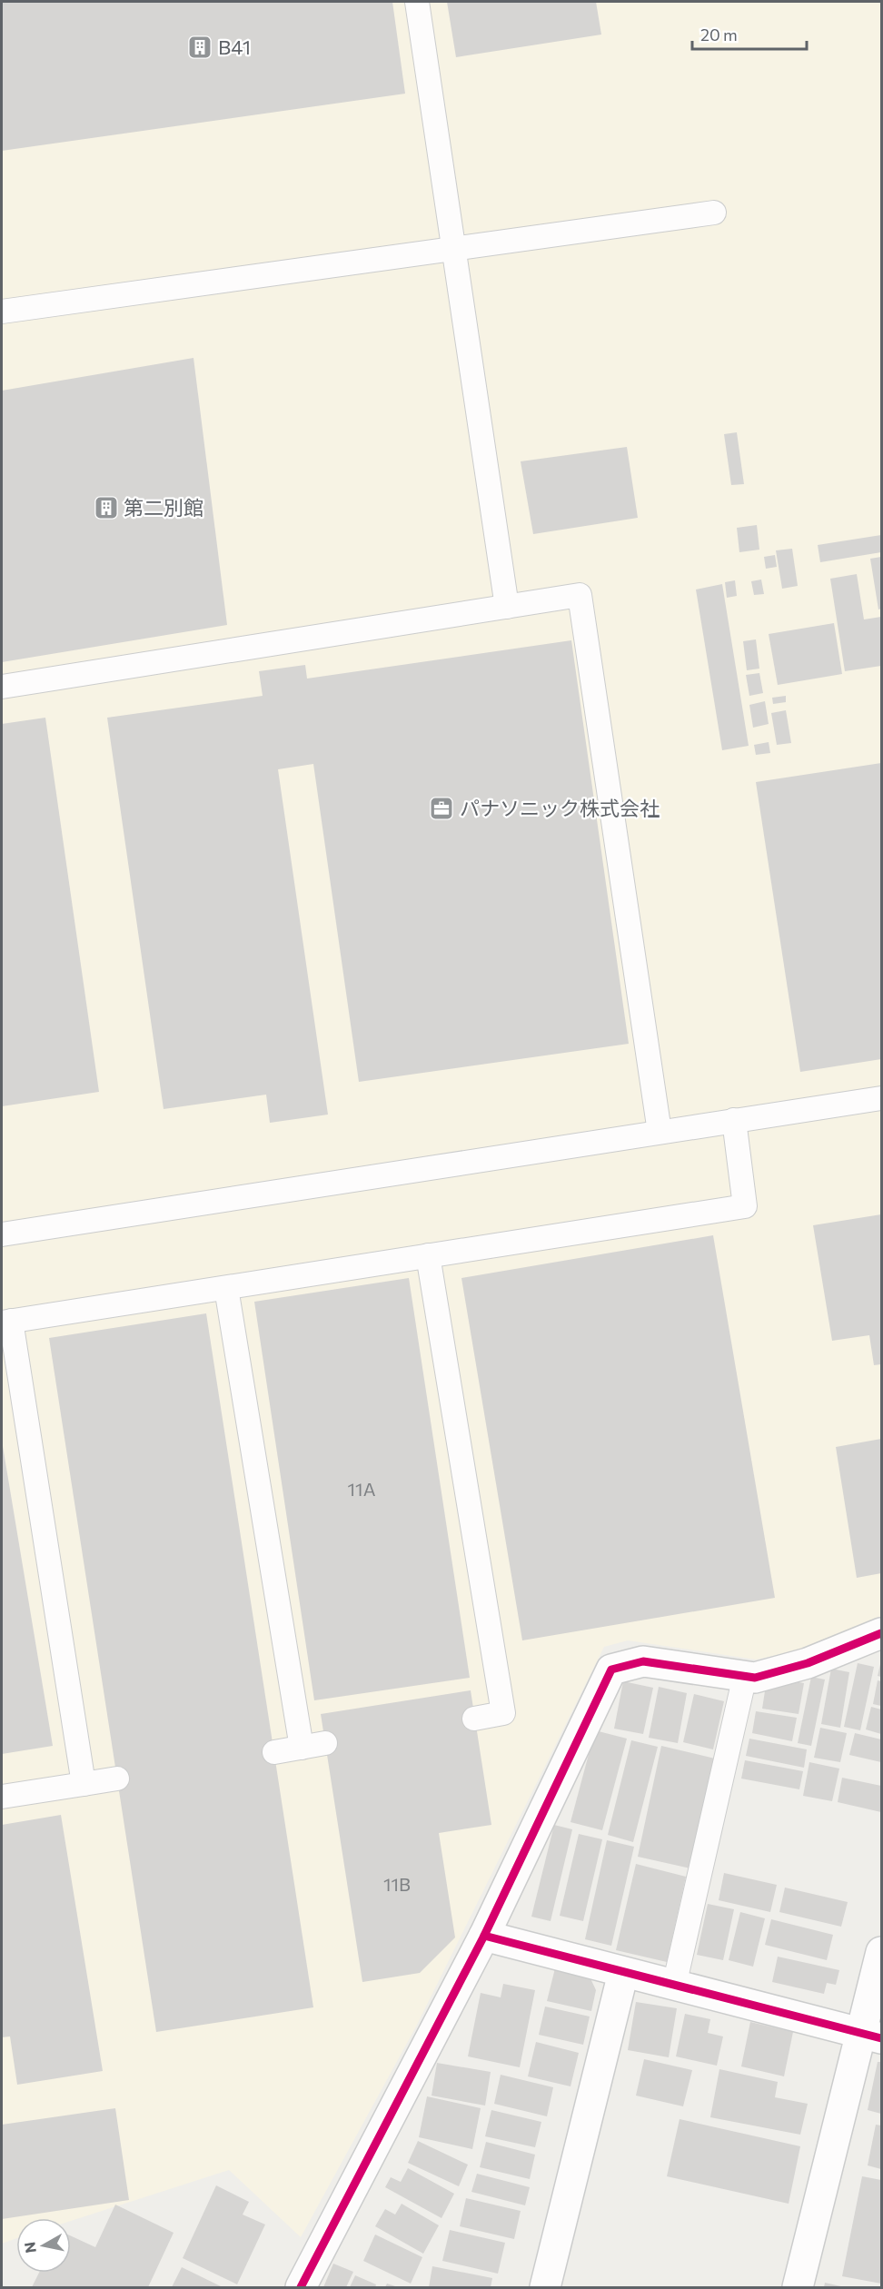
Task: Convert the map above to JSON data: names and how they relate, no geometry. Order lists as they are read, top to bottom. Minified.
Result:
{"places":{"building":["B41","第二別館"],"office":["パナソニック株式会社"]},"house_numbers":["11A","11B"],"scale_bar":"20 m","north":"left"}
